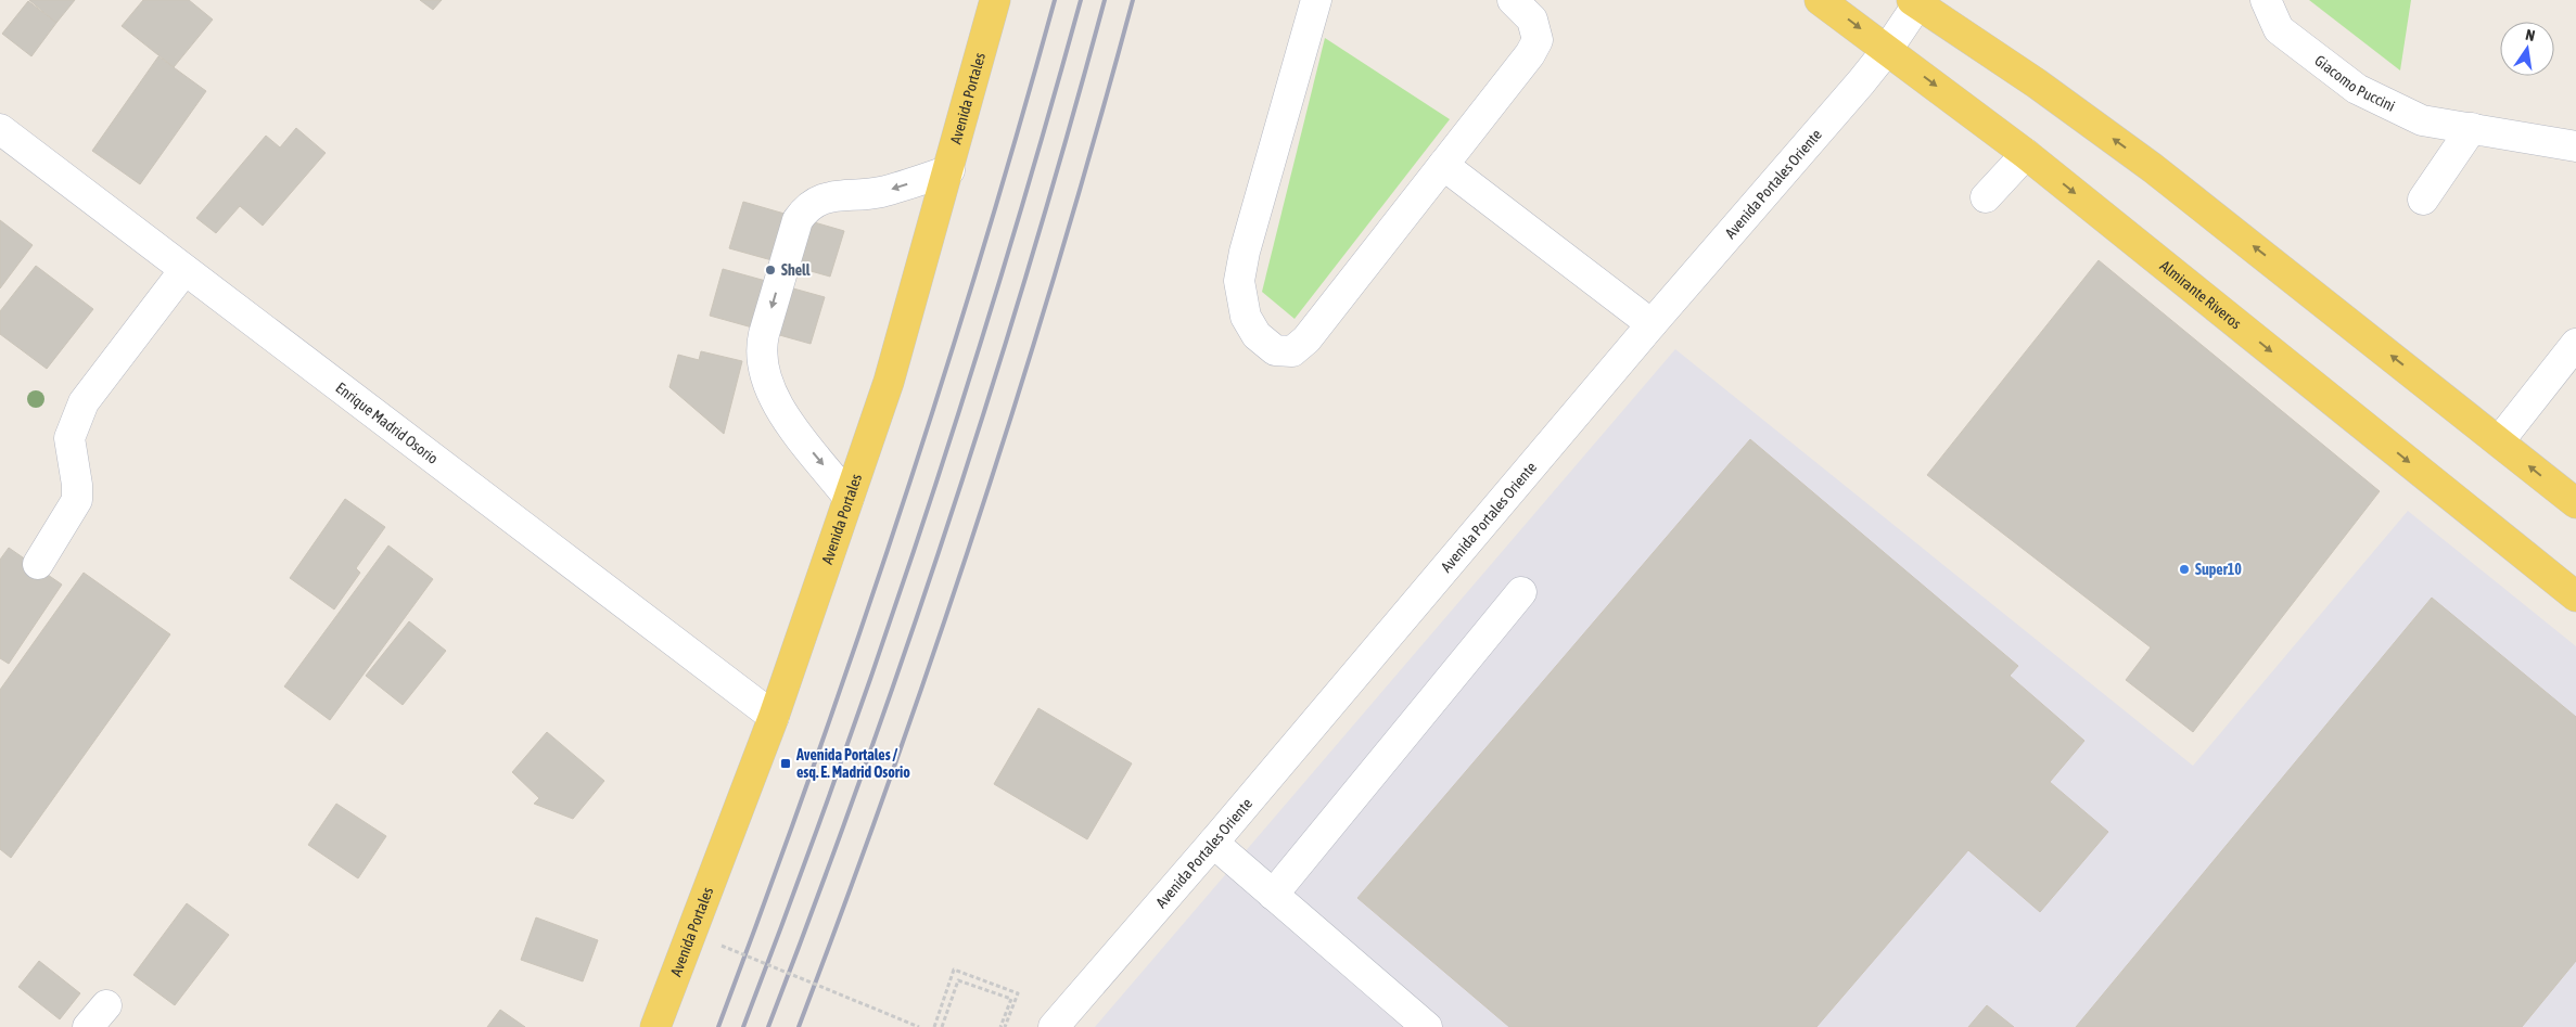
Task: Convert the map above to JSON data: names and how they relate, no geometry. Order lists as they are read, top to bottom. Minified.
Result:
{"streets":{"main road":["Avenida Portales","Almirante Riveros"],"street":["Giacomo Puccini","Avenida Portales Oriente","Enrique Madrid Osorio"]},"crossings":[["Avenida Portales","Enrique Madrid Osorio"],["Avenida Portales Oriente","Almirante Riveros"]],"places":{"other":["Shell","Super10"],"transit":["Avenida Portales / esq. E. Madrid Osorio"]},"north":"top"}
